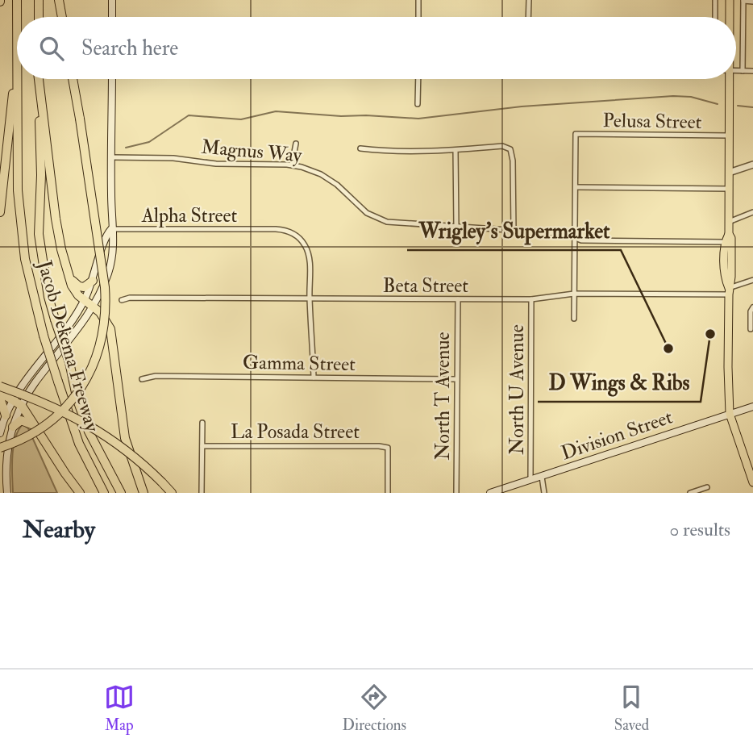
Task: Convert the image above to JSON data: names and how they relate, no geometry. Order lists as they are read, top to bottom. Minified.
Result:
{"streets":{"highway":["Jacob Dekema Freeway"],"main road":["Division Street"],"street":["Pelusa Street","Magnus Way","Alpha Street","Beta Street","Gamma Street","North U Avenue","North T Avenue","La Posada Street"]},"crossings":[["Alpha Street","Beta Street"],["Alpha Street","Gamma Street"],["Beta Street","North U Avenue"],["Beta Street","North T Avenue"],["Gamma Street","North T Avenue"],["North U Avenue","Division Street"]],"places":["D Wings & Ribs","Wrigley's Supermarket"],"page":{"search":"Search here","heading":["Nearby","0 results"],"nav":["Map","Directions","Saved"]}}
